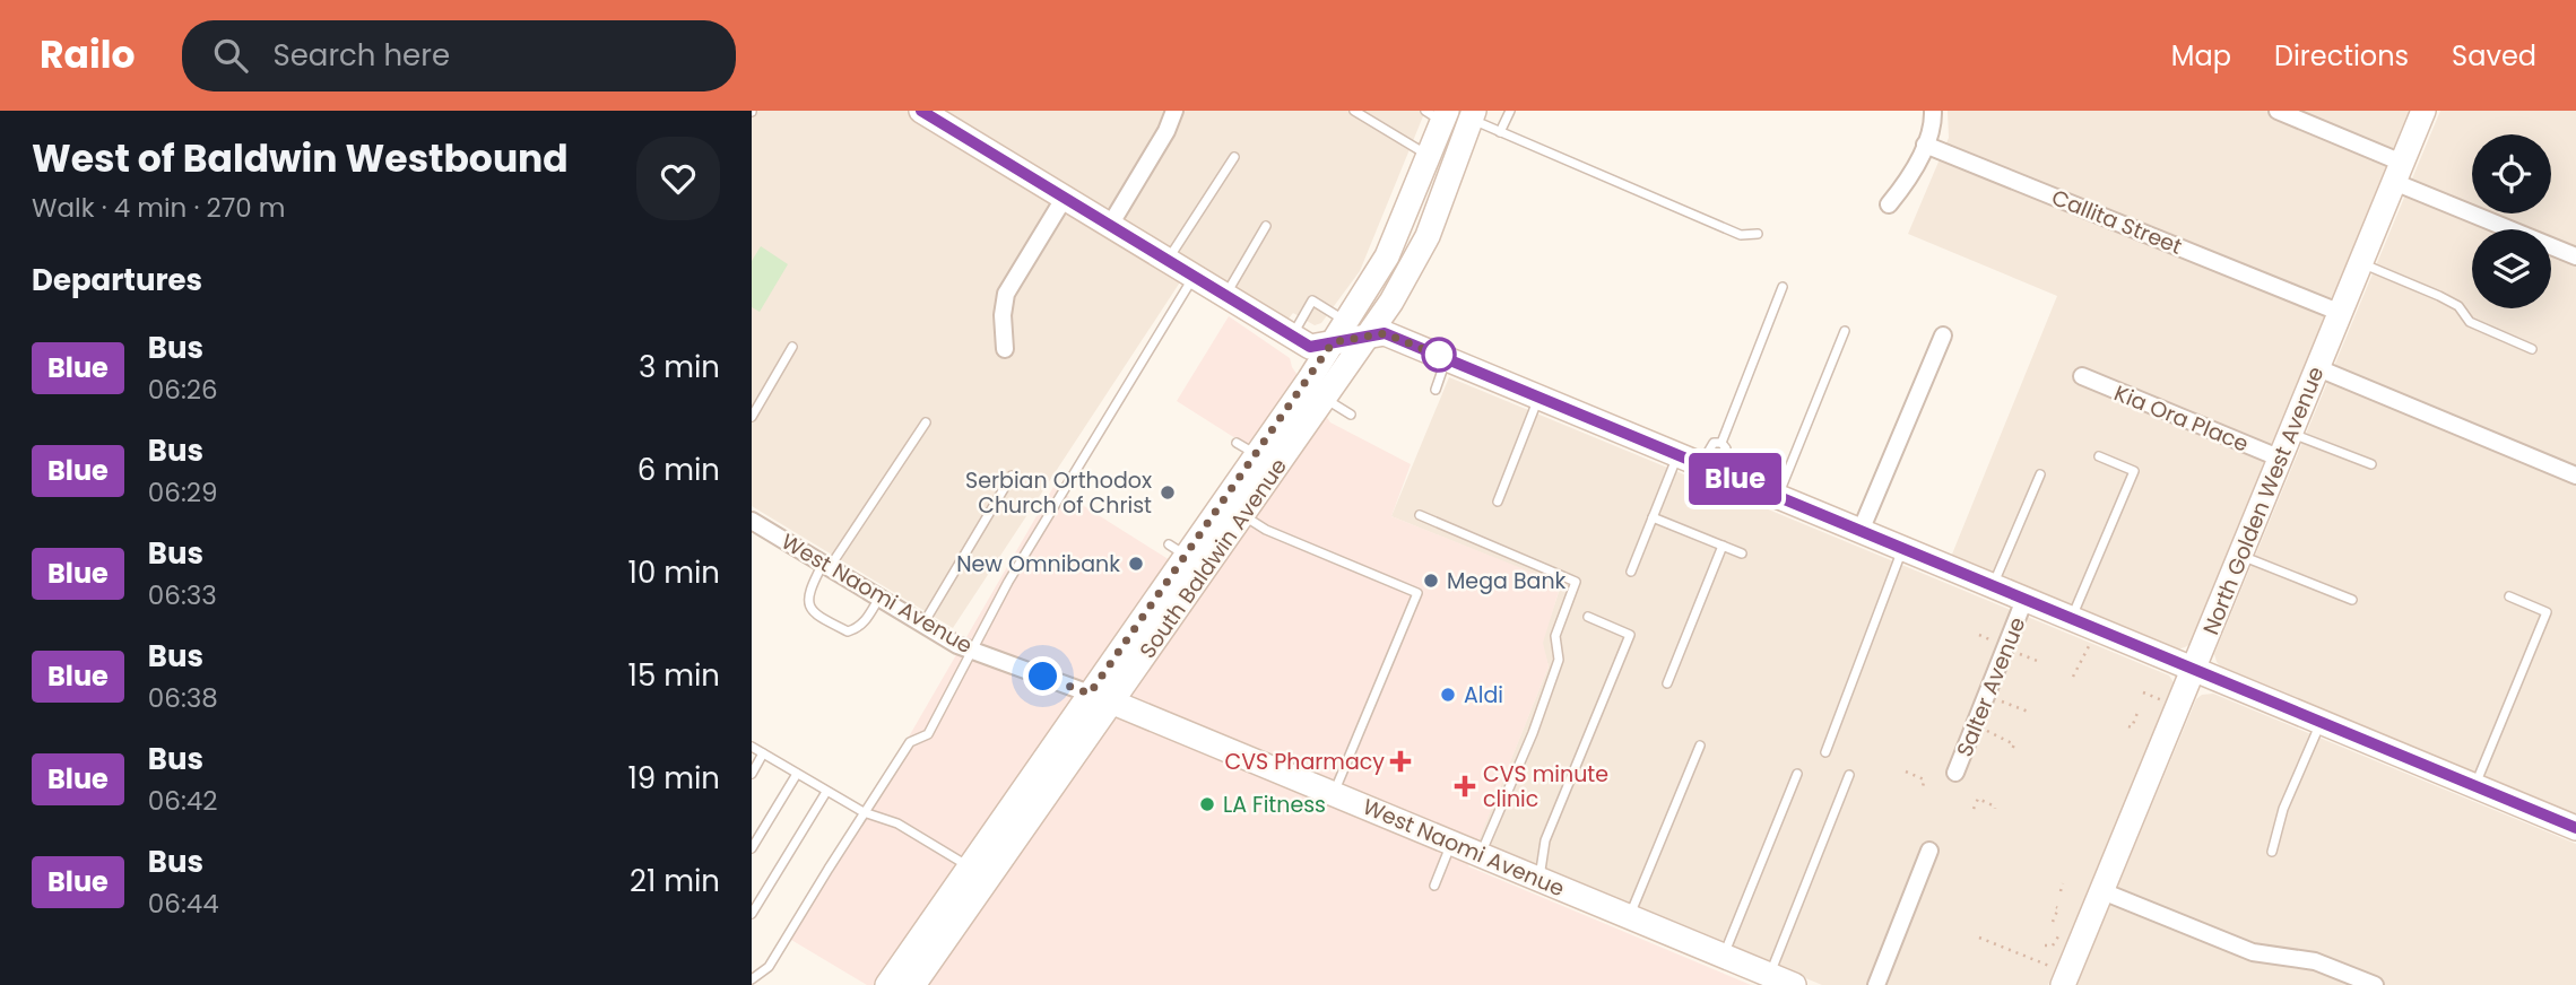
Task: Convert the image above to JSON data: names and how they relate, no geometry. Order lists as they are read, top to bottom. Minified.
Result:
{"streets":{"street":["Callita Street","Kia Ora Place","North Golden West Avenue","South Baldwin Avenue","West Naomi Avenue","Salter Avenue"]},"crossings":[["Callita Street","North Golden West Avenue"],["Kia Ora Place","North Golden West Avenue"],["South Baldwin Avenue","West Naomi Avenue"]],"places":{"other":["Serbian Orthodox Church of Christ","New Omnibank","Mega Bank","Aldi","LA Fitness"],"health":["CVS Pharmacy","CVS minute clinic"]},"lines":["bus line Blue"],"page":{"header":"Railo","search":"Search here","nav":["Map","Directions","Saved"],"heading":[["West of Baldwin Westbound","Walk · 4 min · 270 m"],"Departures"],"on_map":"Blue","list":[{"mark":"Blue","name":"Bus","note":"06:26","value":"3 min"},{"mark":"Blue","name":"Bus","note":"06:29","value":"6 min"},{"mark":"Blue","name":"Bus","note":"06:33","value":"10 min"},{"mark":"Blue","name":"Bus","note":"06:38","value":"15 min"},{"mark":"Blue","name":"Bus","note":"06:42","value":"19 min"},{"mark":"Blue","name":"Bus","note":"06:44","value":"21 min"}]}}
